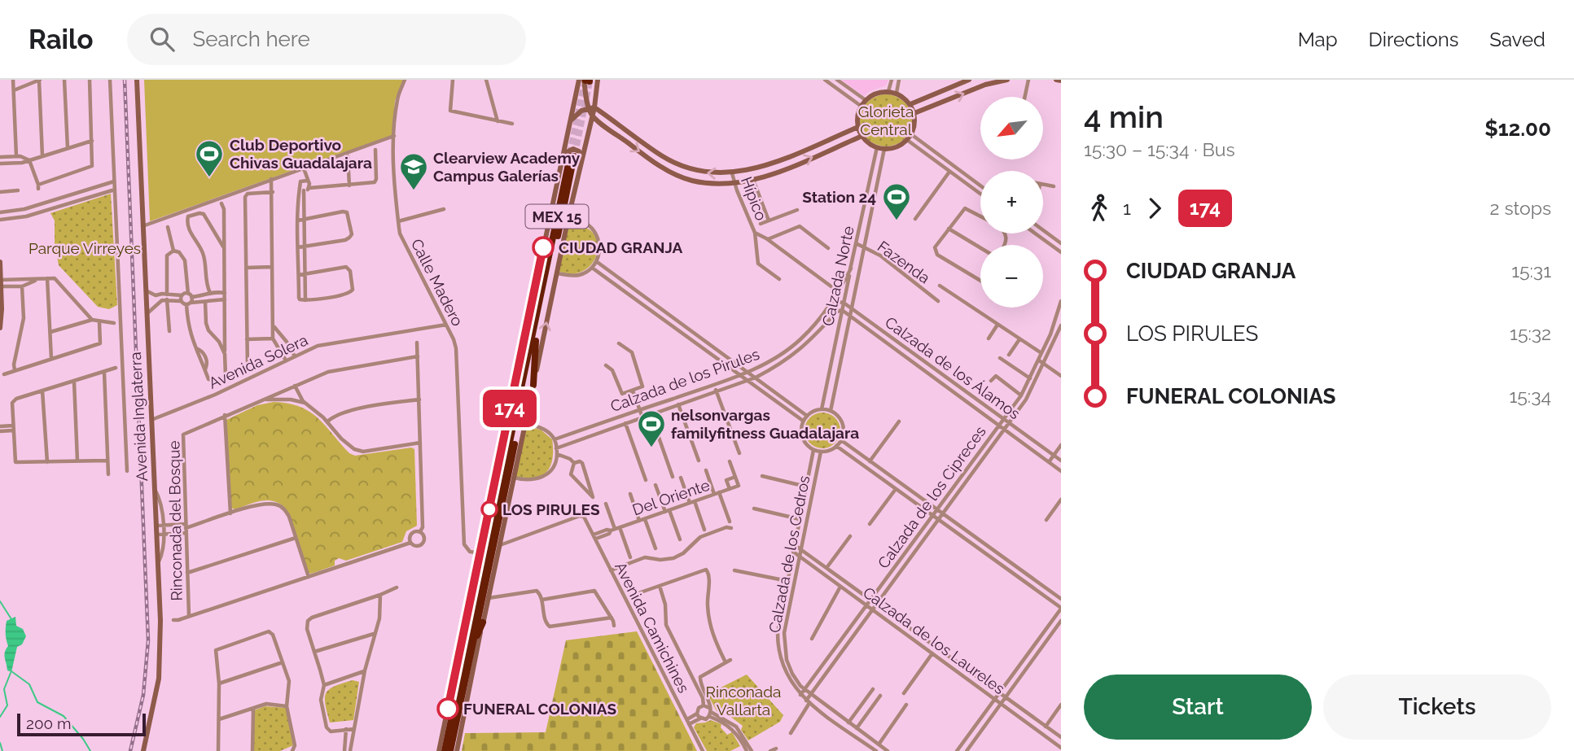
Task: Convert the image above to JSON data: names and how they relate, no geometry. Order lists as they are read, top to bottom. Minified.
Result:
{"streets":{"highway":["MEX 15"],"street":["Hípico","Fazenda","Calzada Norte","Calle Madero","Avenida Solera","Calzada de los Álamos","Calzada de los Pirules","Avenida Inglaterra","Del Oriente","Calzada de los Cipreces","Rinconada del Bosque","Calzada de los Cedros","Avenida Camichines","Calzada de los Laureles"]},"crossings":[["Fazenda","Calzada Norte"],["Calzada Norte","Calzada de los Álamos"],["Calzada Norte","Calzada de los Pirules"],["Calzada Norte","Calzada de los Cedros"],["Calle Madero","Avenida Solera"],["Avenida Solera","Avenida Inglaterra"],["Calzada de los Álamos","Calzada de los Pirules"],["Calzada de los Álamos","Calzada de los Cipreces"],["Del Oriente","Avenida Camichines"],["Calzada de los Cipreces","Calzada de los Cedros"],["Calzada de los Cipreces","Calzada de los Laureles"],["Calzada de los Cedros","Calzada de los Laureles"]],"parks":["Glorieta Central","Parque Virreyes","Rinconada Vallarta"],"places":{"sports":["Club Deportivo Chivas Guadalajara","Station 24","nelsonvargas familyfitness Guadalajara"],"school or university":["Clearview Academy Campus Galerías"],"other":["CIUDAD GRANJA","LOS PIRULES","FUNERAL COLONIAS"]},"lines":["bus line 174"],"scale_bar":"200 m","north":"bottom left","page":{"header":"Railo","search":"Search here","nav":["Map","Directions","Saved"],"on_map":"174","heading":["4 min","15:30 – 15:34 · Bus","$12.00"],"map_buttons":["+","−"],"legs":["1","174","2 stops"],"list":[{"name":"CIUDAD GRANJA","value":"15:31"},{"name":"LOS PIRULES","value":"15:32"},{"name":"FUNERAL COLONIAS","value":"15:34"}],"buttons":["Start","Tickets"],"scale":"200 m"}}
